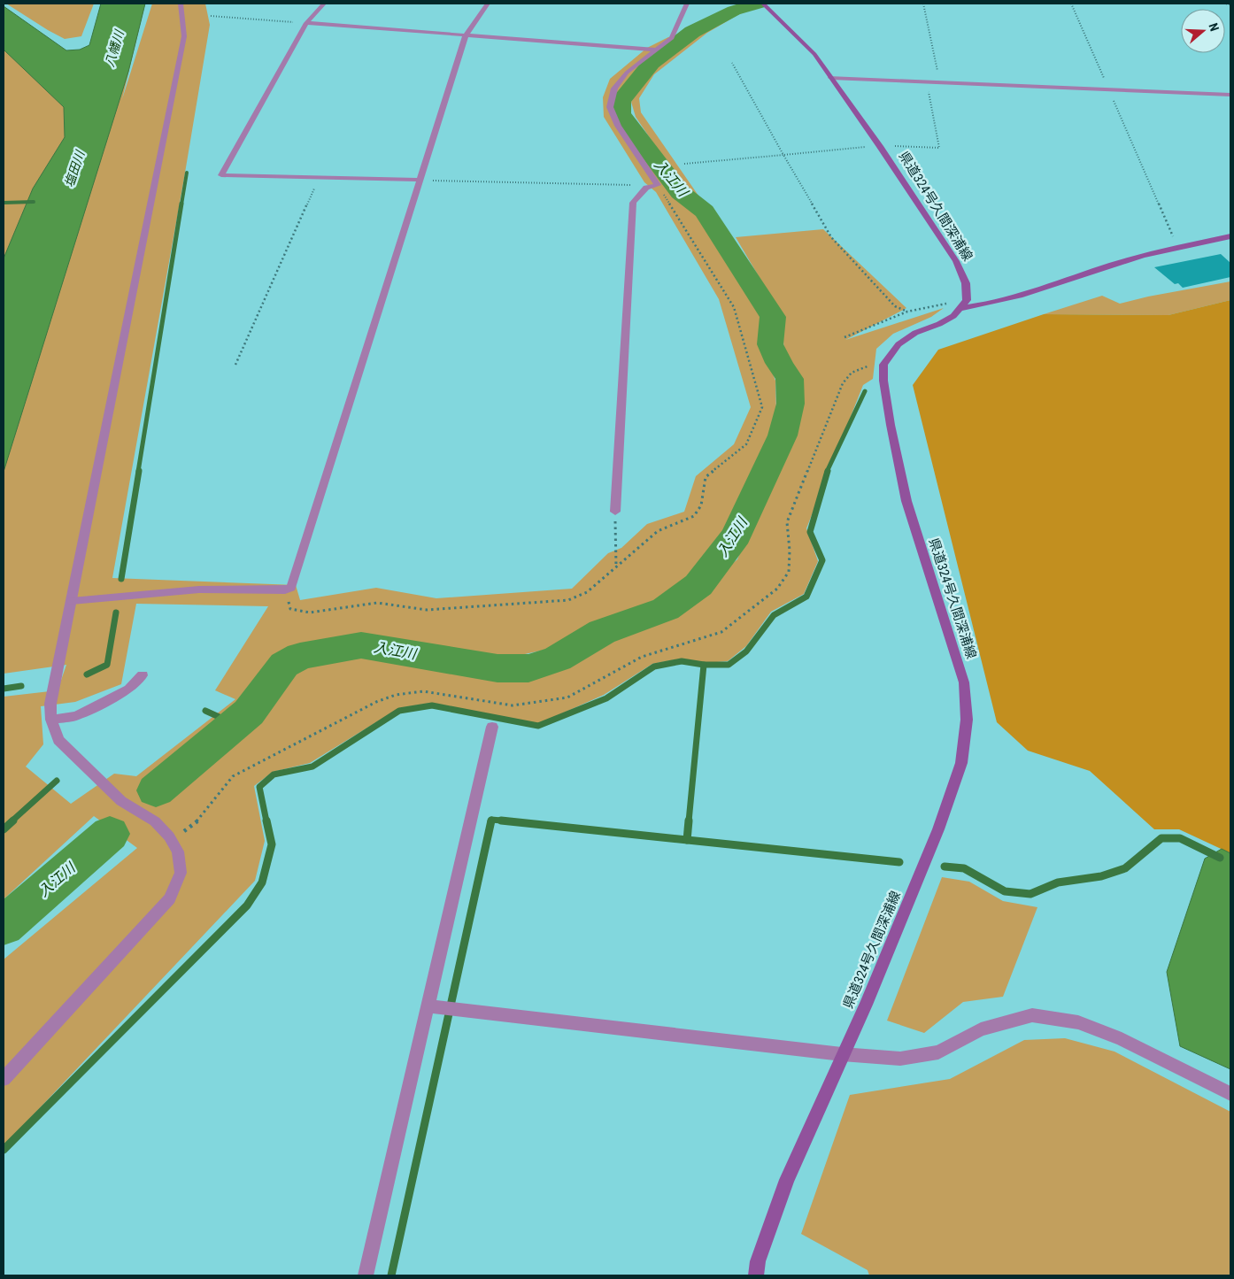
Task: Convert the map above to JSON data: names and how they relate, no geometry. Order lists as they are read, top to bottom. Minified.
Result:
{"streets":{"main road":["県道324号久間深浦線"]},"water":["八幡川","塩田川","入江川"],"north":"right"}
